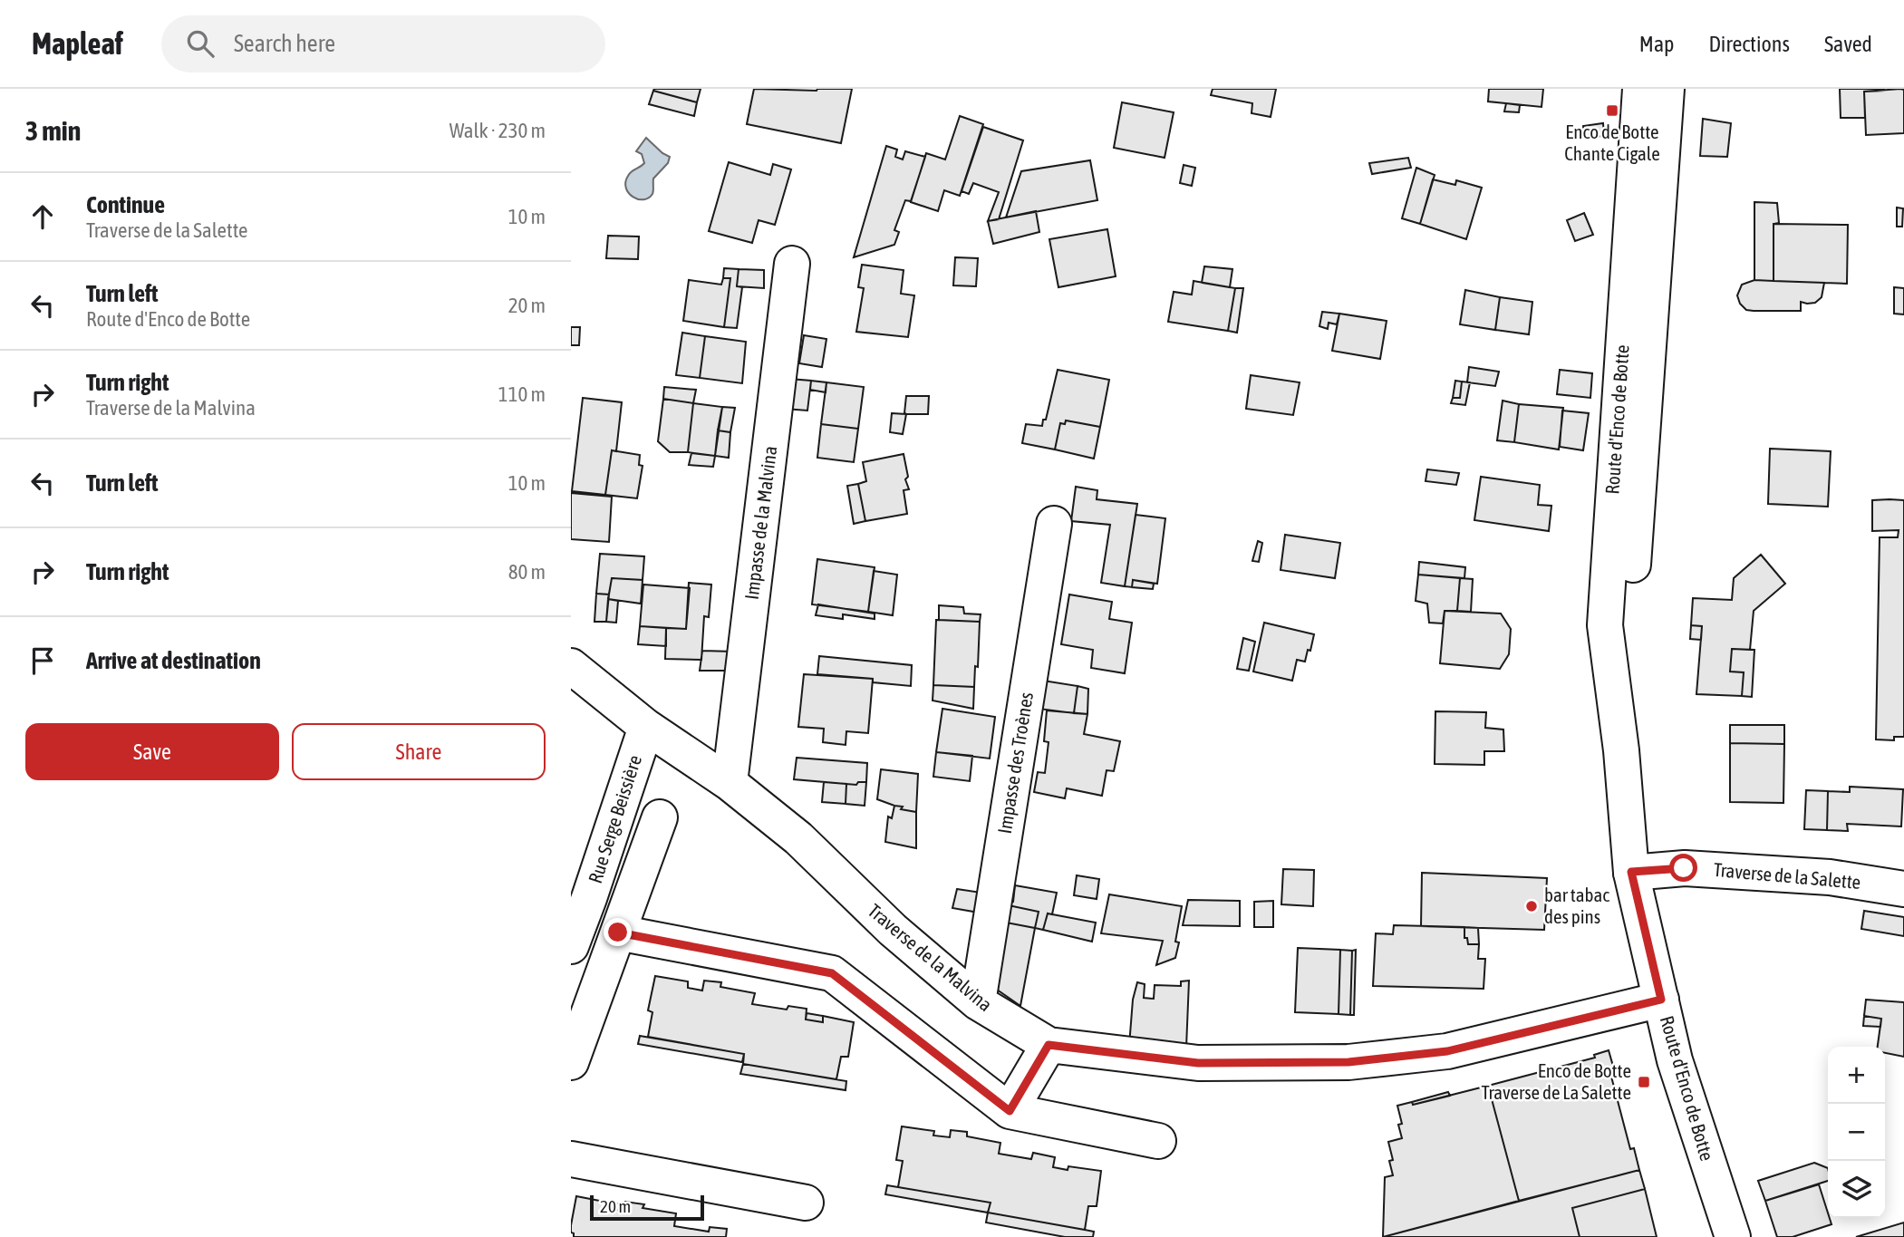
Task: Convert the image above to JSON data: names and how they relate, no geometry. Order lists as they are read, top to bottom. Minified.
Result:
{"streets":{"main road":["Route d'Enco de Botte","Impasse de la Malvina","Impasse des Troènes","Rue Serge Beissière","Traverse de la Salette","Traverse de la Malvina"]},"crossings":[["Route d'Enco de Botte","Traverse de la Salette"],["Route d'Enco de Botte","Traverse de la Malvina"],["Impasse de la Malvina","Traverse de la Malvina"],["Impasse des Troènes","Traverse de la Malvina"],["Rue Serge Beissière","Traverse de la Malvina"]],"places":{"transit":["Enco de Botte Chante Cigale","Enco de Botte Traverse de La Salette"],"other":["bar tabac des pins"]},"scale_bar":"20 m","page":{"header":"Mapleaf","search":"Search here","nav":["Map","Directions","Saved"],"heading":["3 min","Walk · 230 m"],"list":[["Continue","Traverse de la Salette","10 m"],["Turn left","Route d'Enco de Botte","20 m"],["Turn right","Traverse de la Malvina","110 m"],["Turn left","10 m"],["Turn right","80 m"],"Arrive at destination"],"buttons":["Save","Share"],"map_buttons":["+","−"],"scale":"20 m"}}
